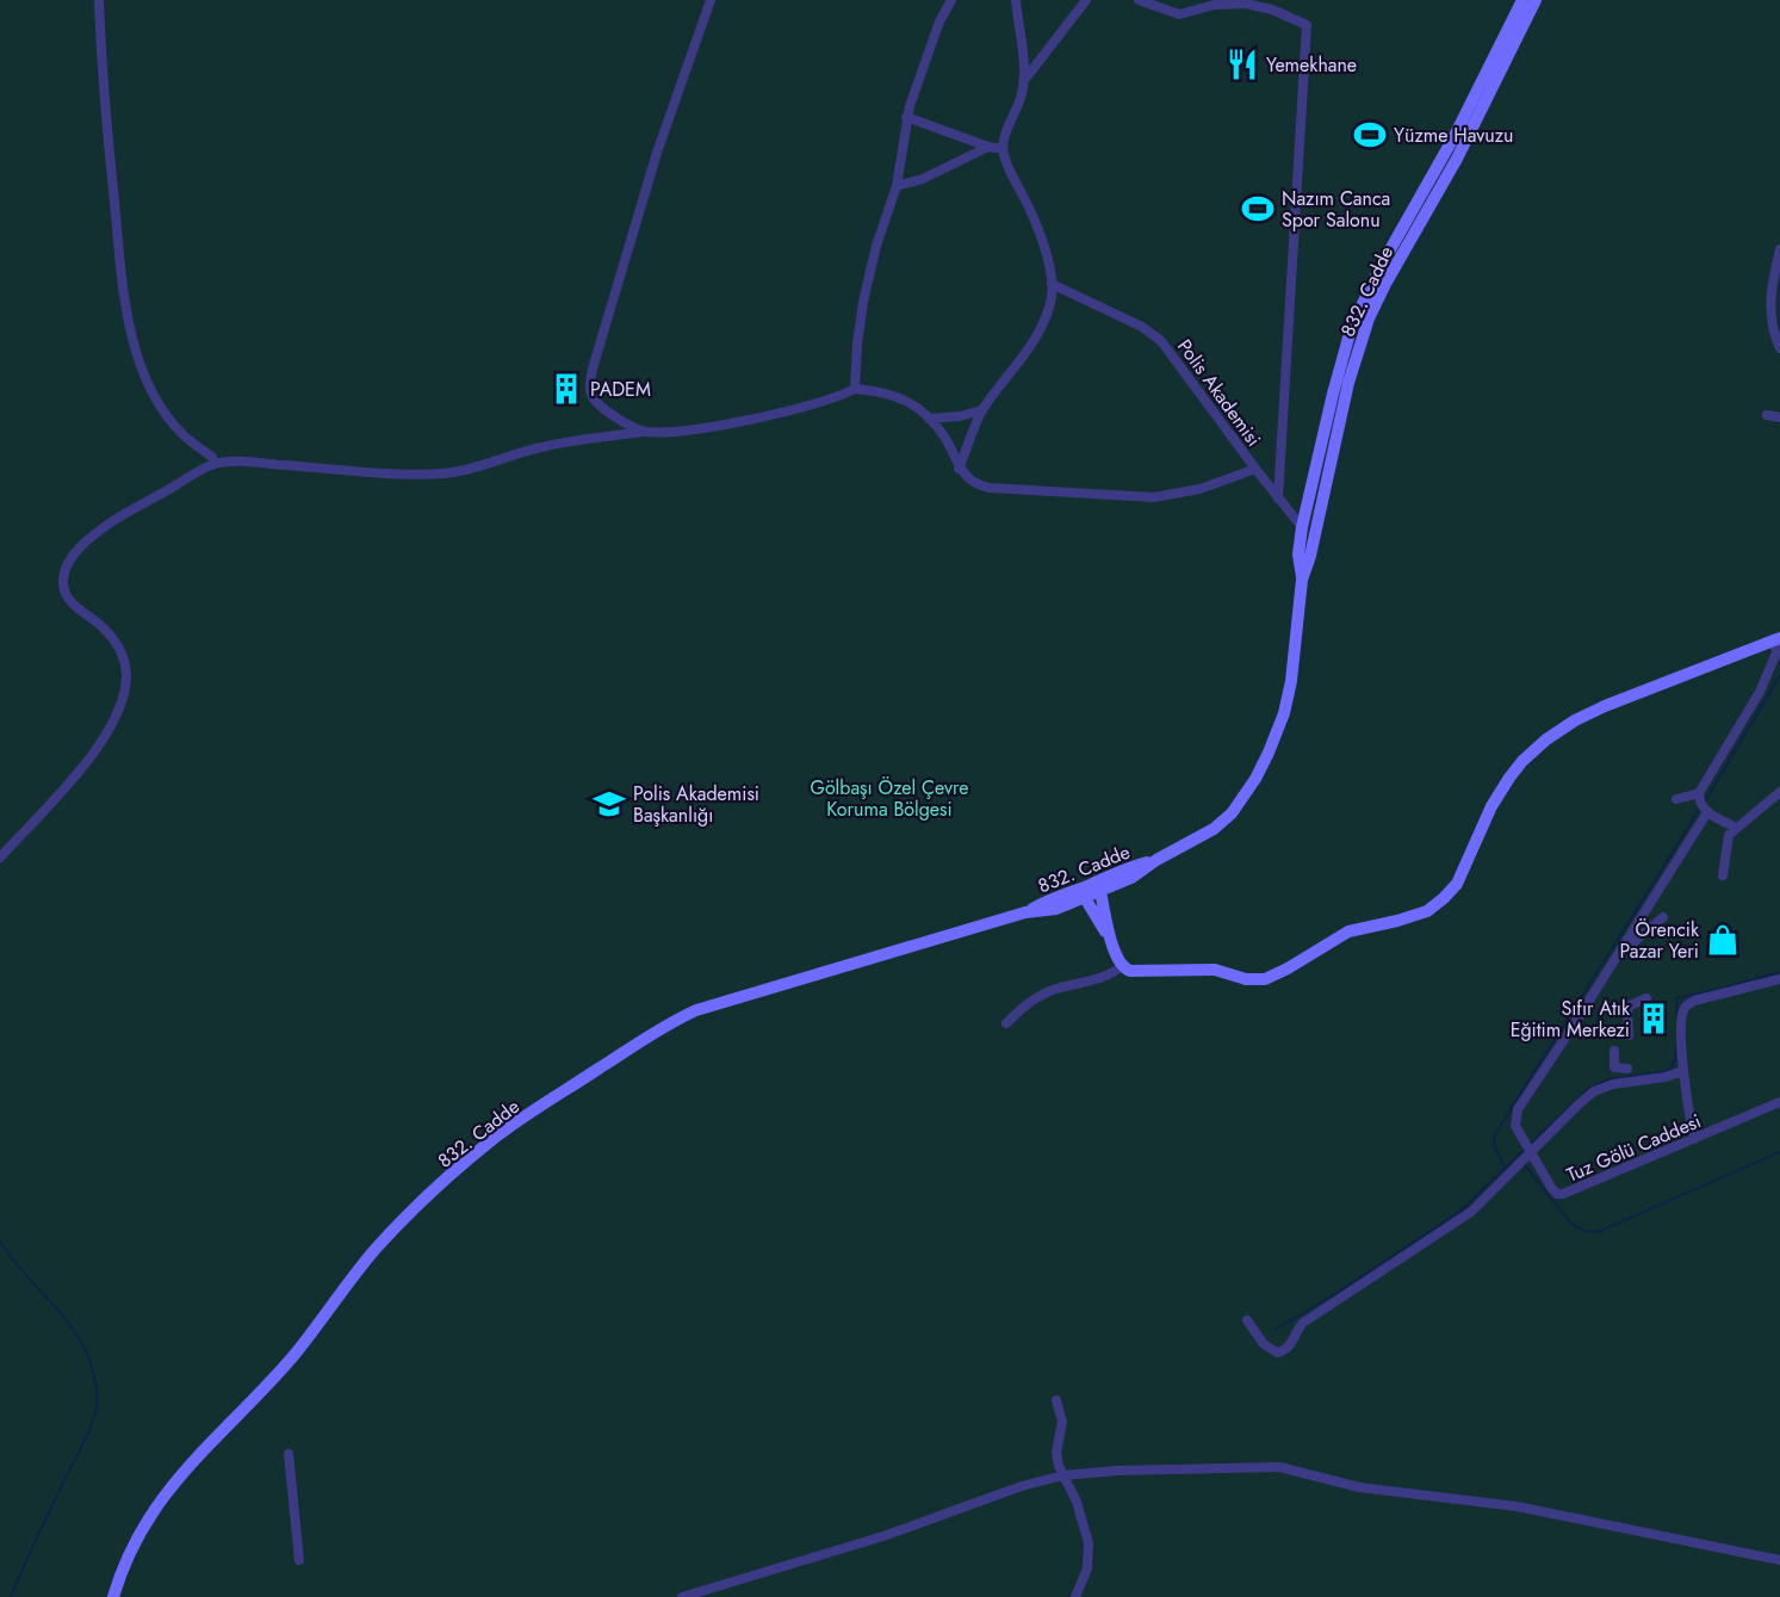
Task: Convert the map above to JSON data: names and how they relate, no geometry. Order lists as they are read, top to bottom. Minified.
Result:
{"streets":{"street":["832. Cadde","Polis Akademisi","Tuz Gölü Caddesi"]},"crossings":[["832. Cadde","Polis Akademisi"]],"parks":["Gölbaşı Özel Çevre Koruma Bölgesi"],"places":{"restaurant":["Yemekhane"],"sports":["Yüzme Havuzu","Nazım Canca Spor Salonu"],"building":["PADEM","Sıfır Atık Eğitim Merkezi"],"school or university":["Polis Akademisi Başkanlığı"],"shop":["Örencik Pazar Yeri"]}}
